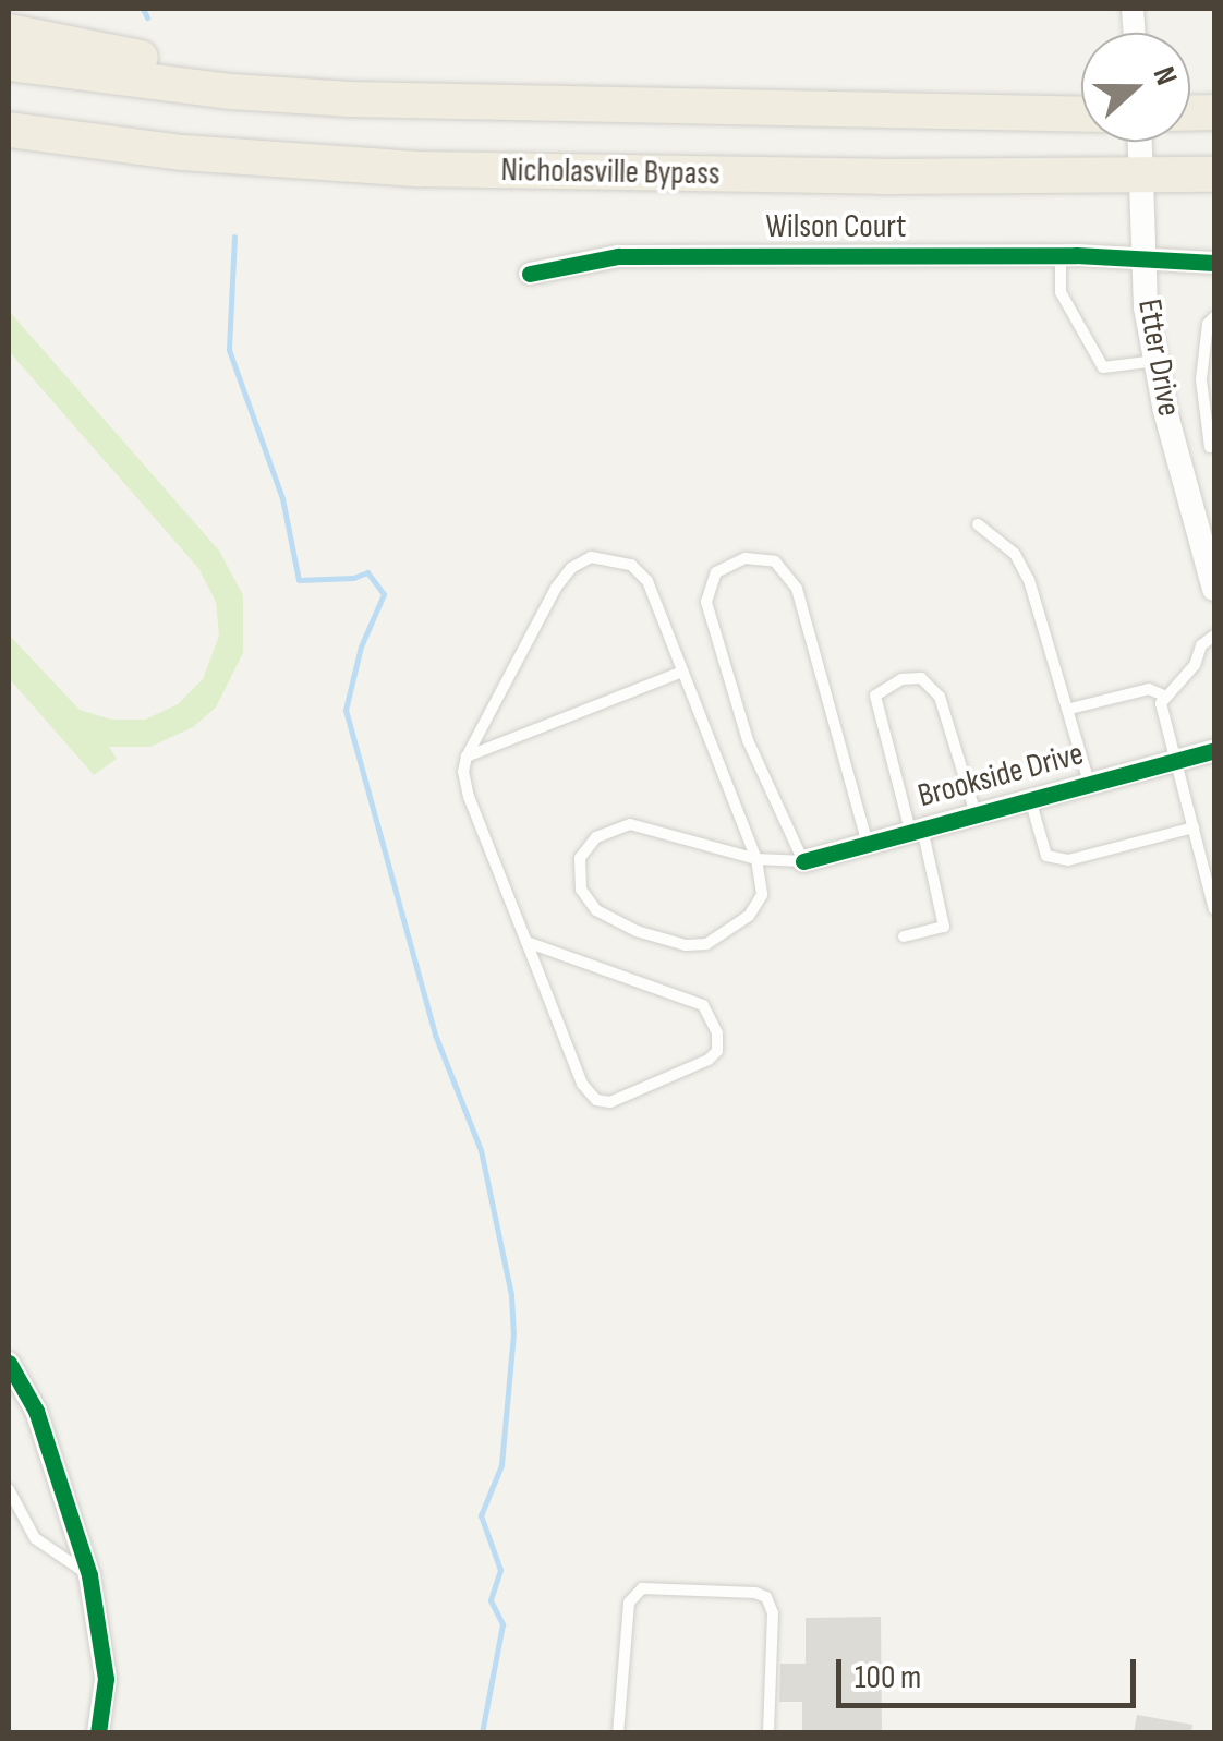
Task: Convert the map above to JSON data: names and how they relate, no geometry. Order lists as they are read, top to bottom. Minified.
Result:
{"streets":{"highway":["Nicholasville Bypass"],"street":["Wilson Court","Etter Drive","Brookside Drive"]},"crossings":[["Nicholasville Bypass","Etter Drive"],["Wilson Court","Etter Drive"]],"scale_bar":"100 m","north":"right"}
